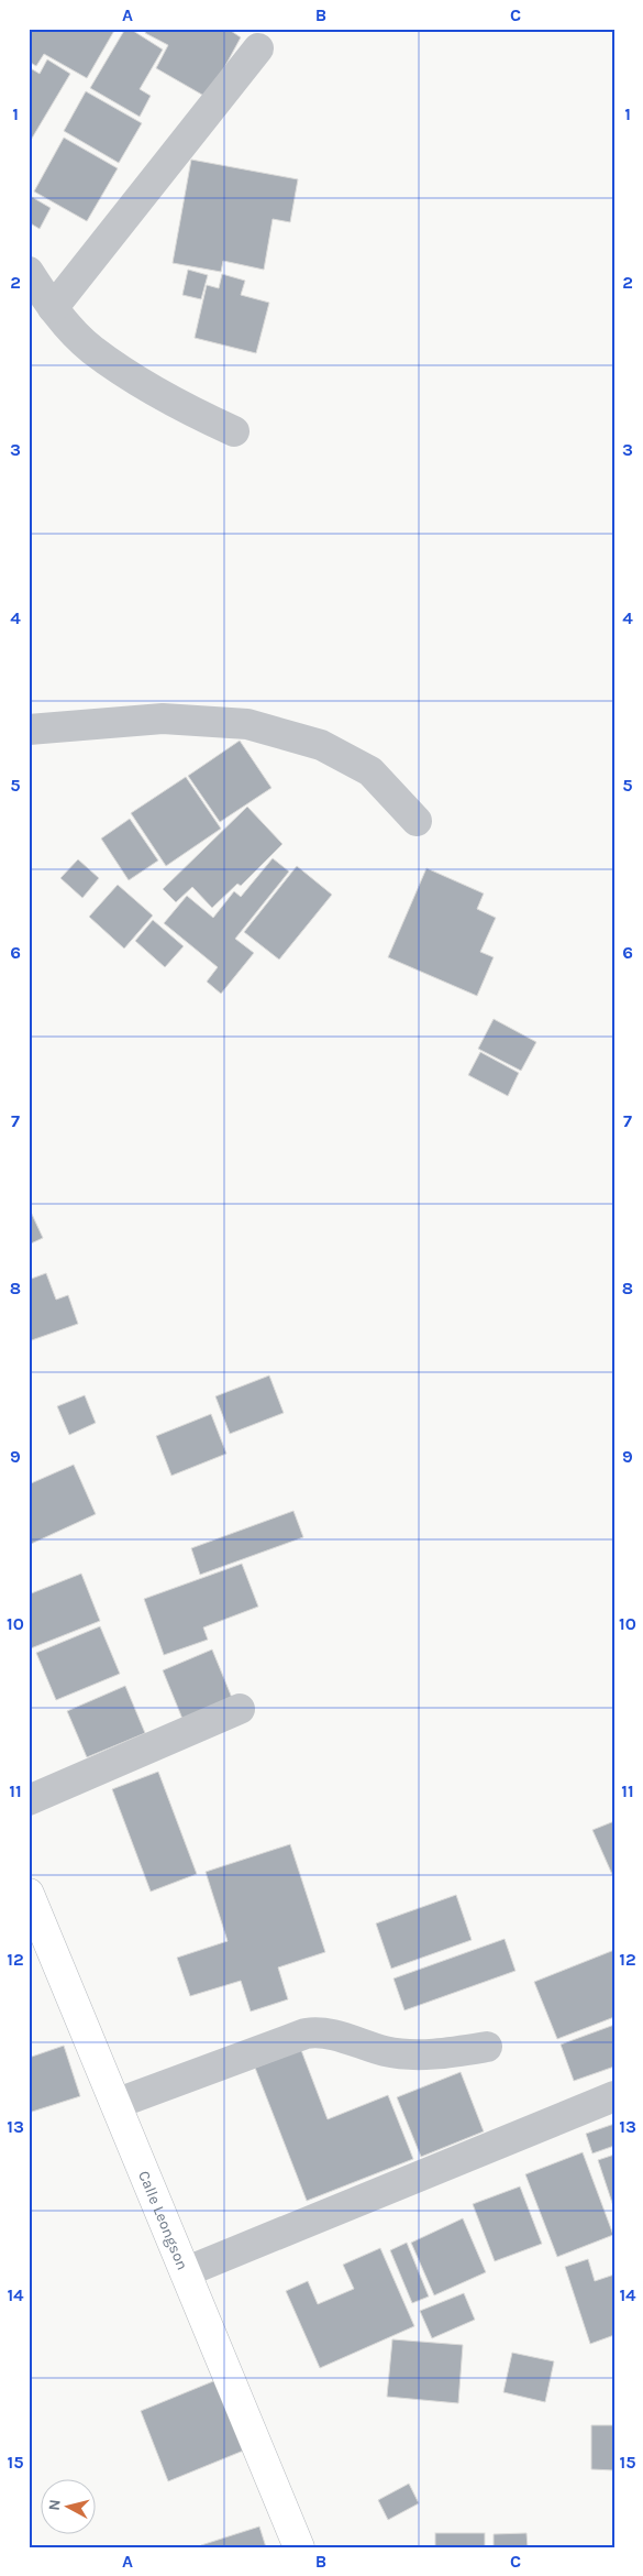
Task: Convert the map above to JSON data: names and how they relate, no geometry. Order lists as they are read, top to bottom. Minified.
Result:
{"streets":{"main road":["Calle Leongson"]},"north":"left","grid":{"columns":["A","B","C"],"rows":["1","2","3","4","5","6","7","8","9","10","11","12","13","14","15"]}}
